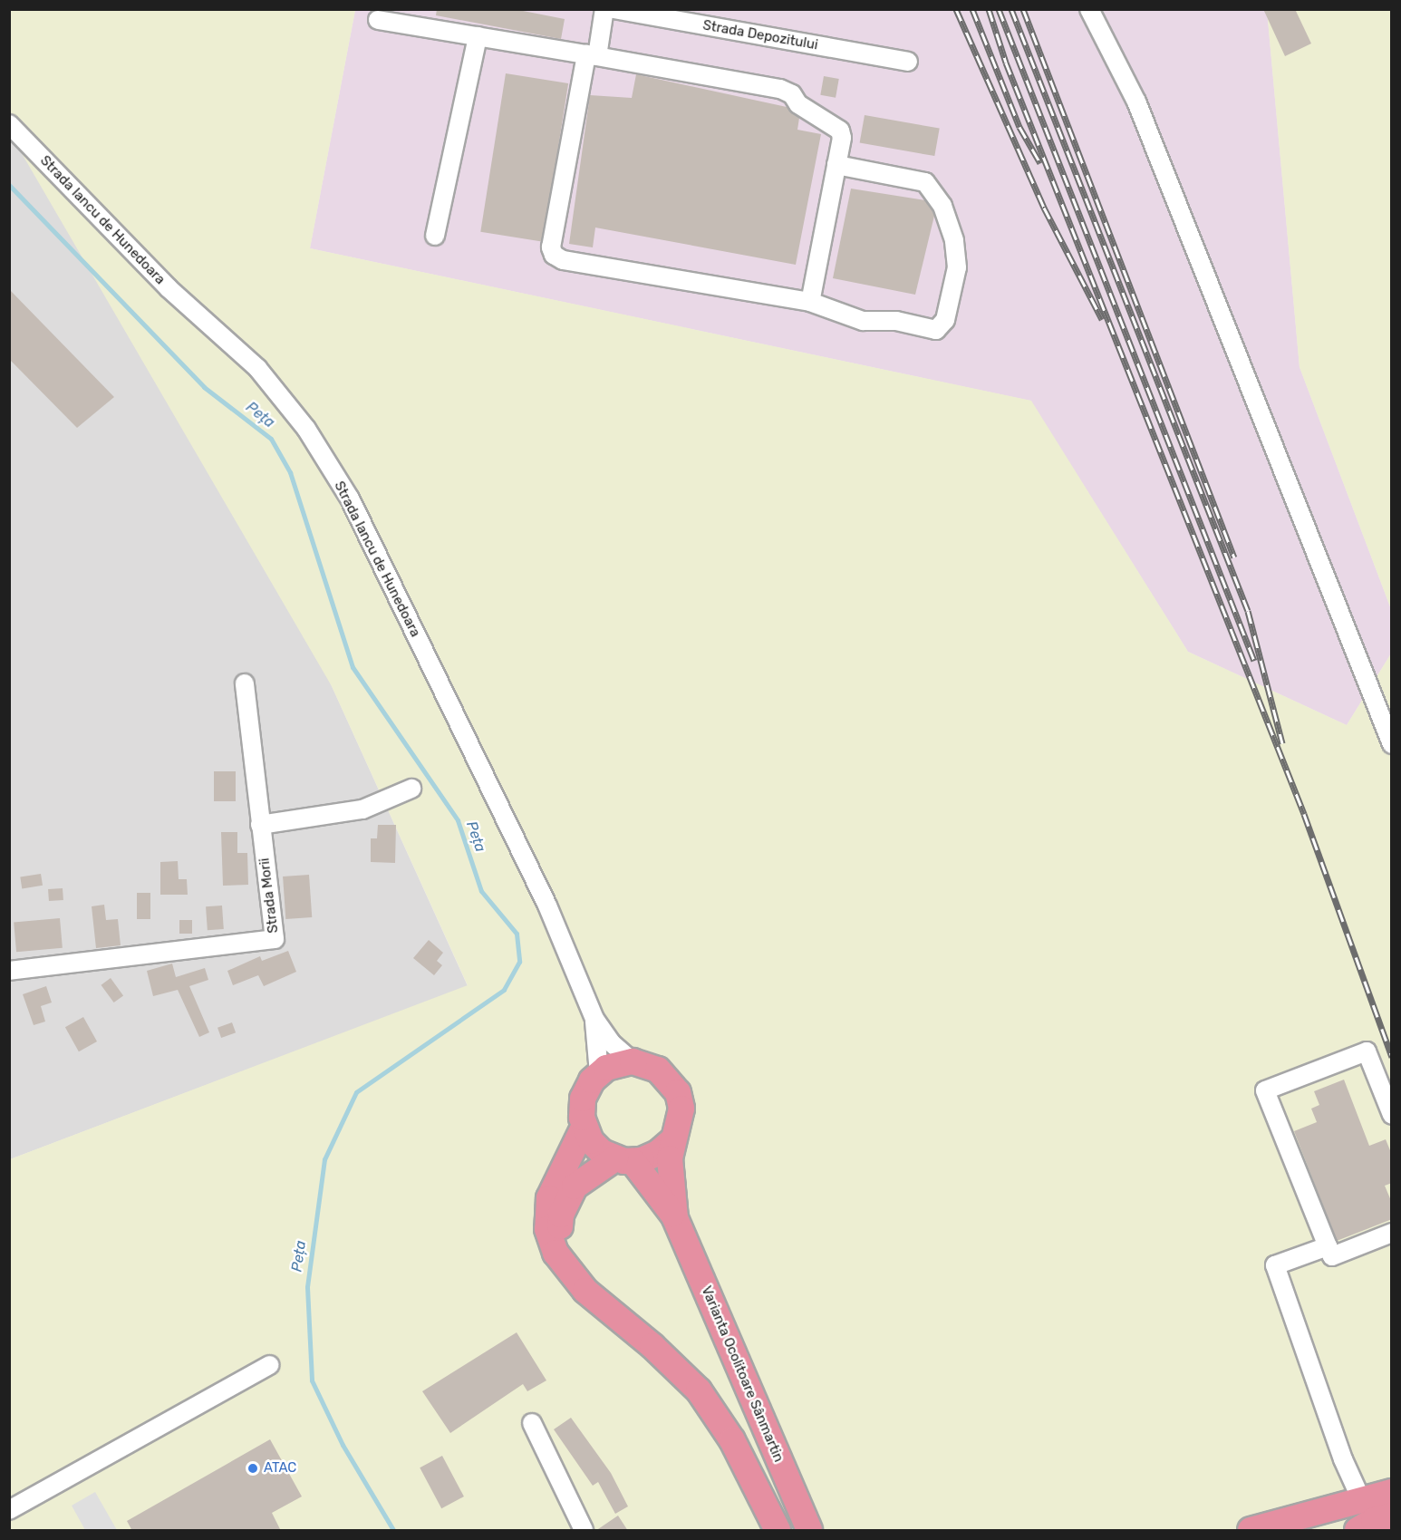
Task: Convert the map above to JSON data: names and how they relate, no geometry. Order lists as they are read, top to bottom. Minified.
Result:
{"streets":{"highway":["Varianta Ocolitoare Sânmartin"],"street":["Strada Depozitului","Strada Iancu de Hunedoara","Strada Morii"]},"crossings":[["Strada Iancu de Hunedoara","Varianta Ocolitoare Sânmartin"]],"water":["Peța"],"places":["ATAC"]}
